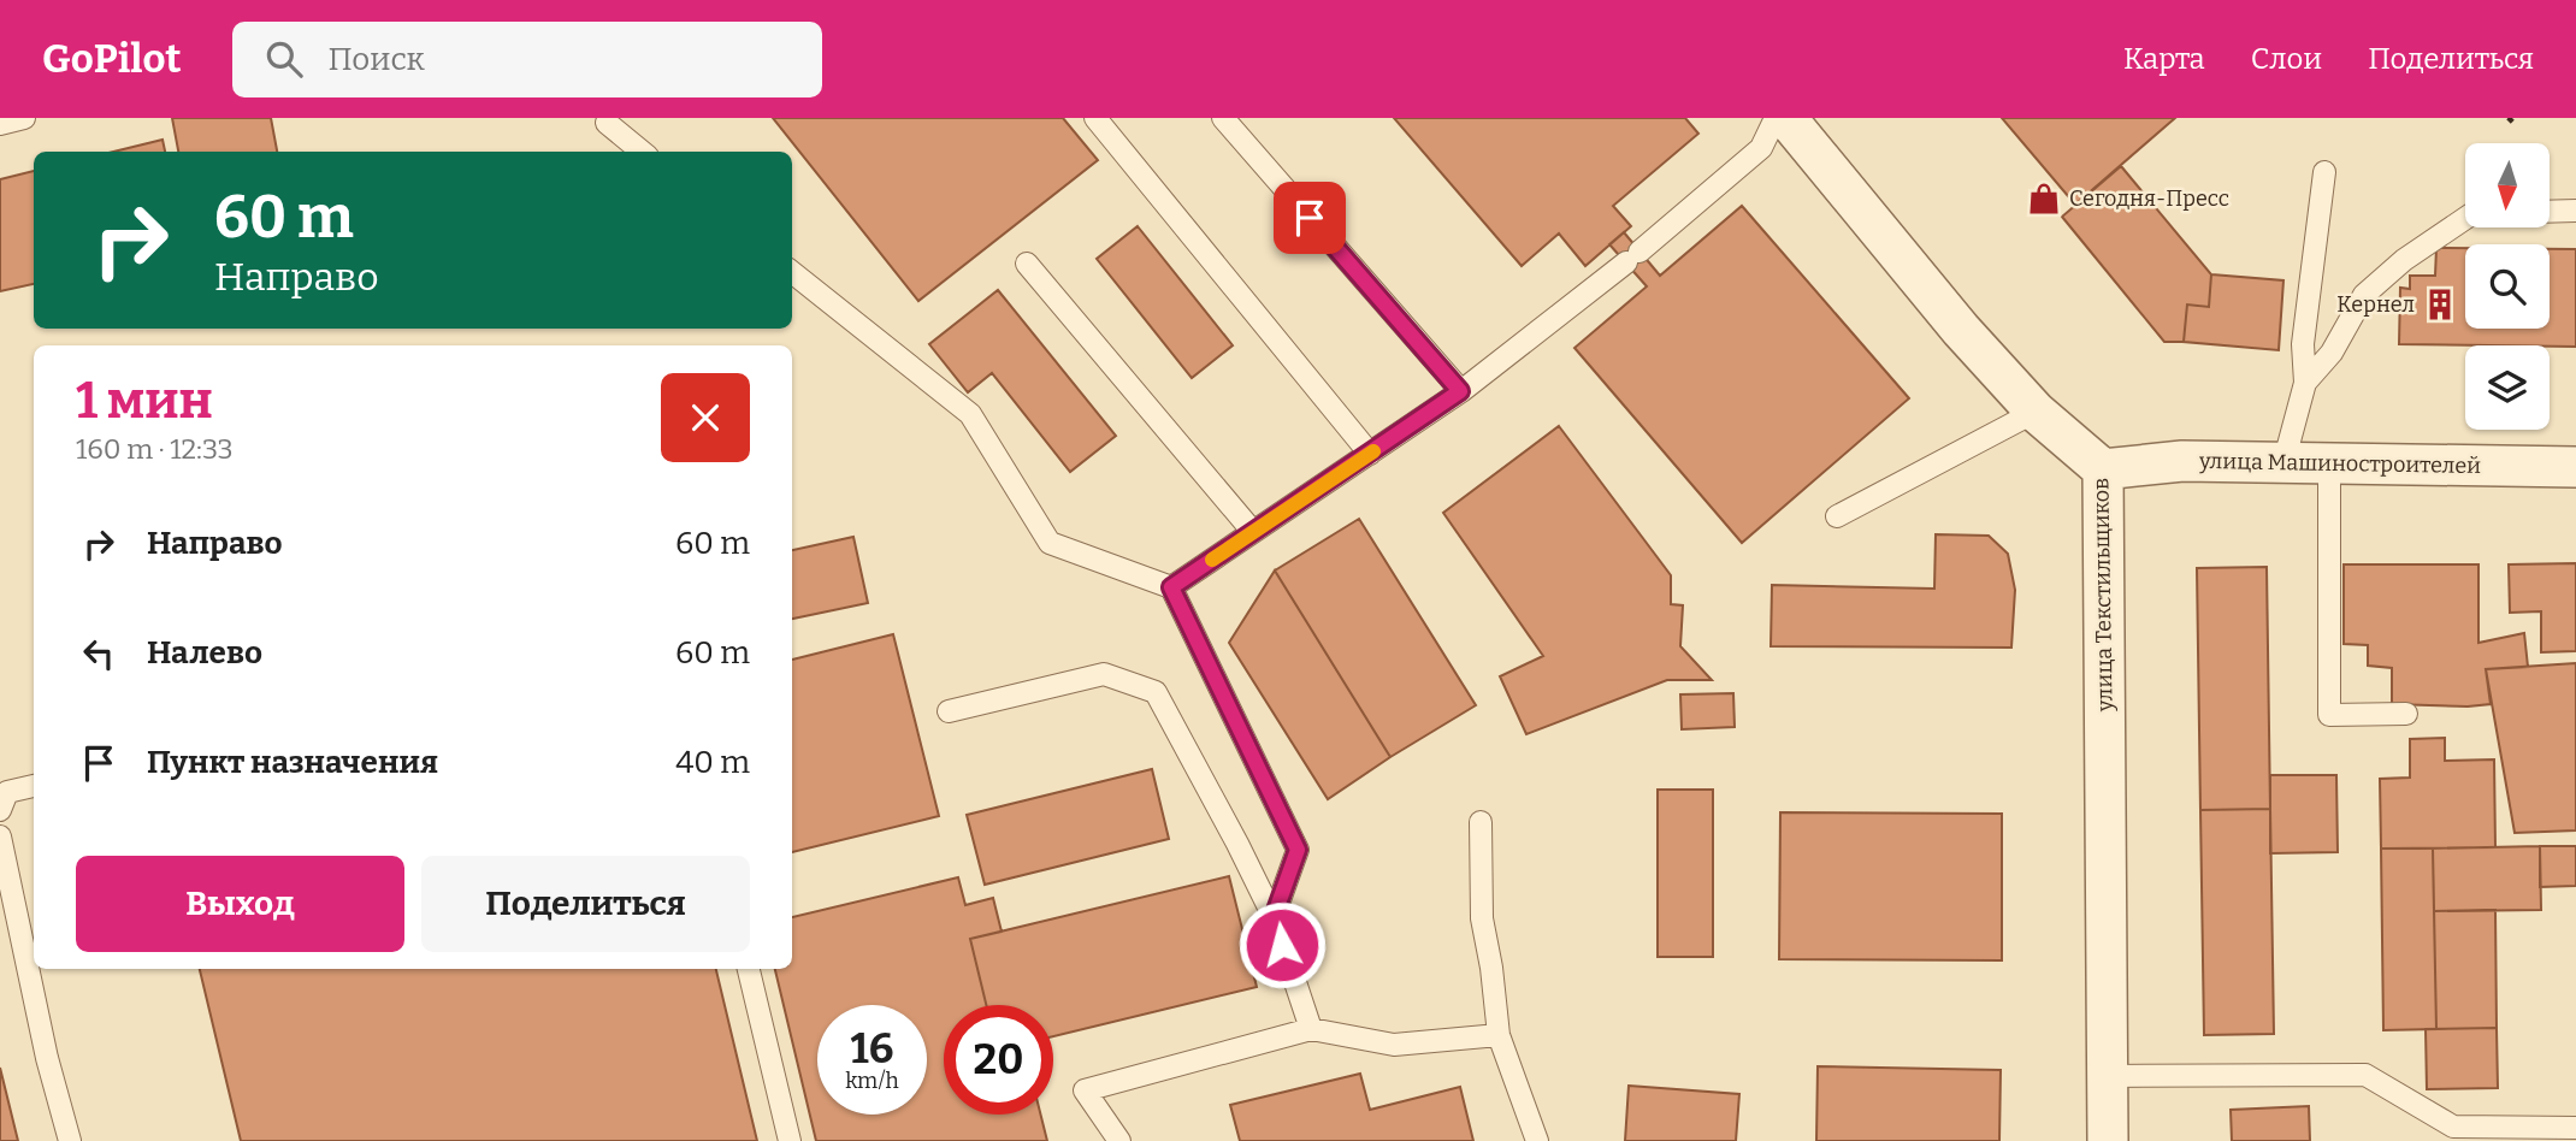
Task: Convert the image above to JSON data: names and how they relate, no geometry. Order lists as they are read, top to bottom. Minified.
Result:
{"streets":{"street":["улица Машиностроителей","улица Текстильщиков"]},"crossings":[["улица Машиностроителей","улица Текстильщиков"]],"places":{"shop":["Сегодня-Пресс"],"building":["Кернел"]},"north":"bottom","page":{"header":"GoPilot","search":"Поиск","nav":["Карта","Слои","Поделиться"],"turn":["60 m","Направо"],"heading":["1 мин","160 m · 12:33"],"list":[{"name":"Направо","value":"60 m"},{"name":"Налево","value":"60 m"},{"name":"Пункт назначения","value":"40 m"}],"buttons":["Выход","Поделиться"],"speed":"16 km/h","limit":"20"}}
